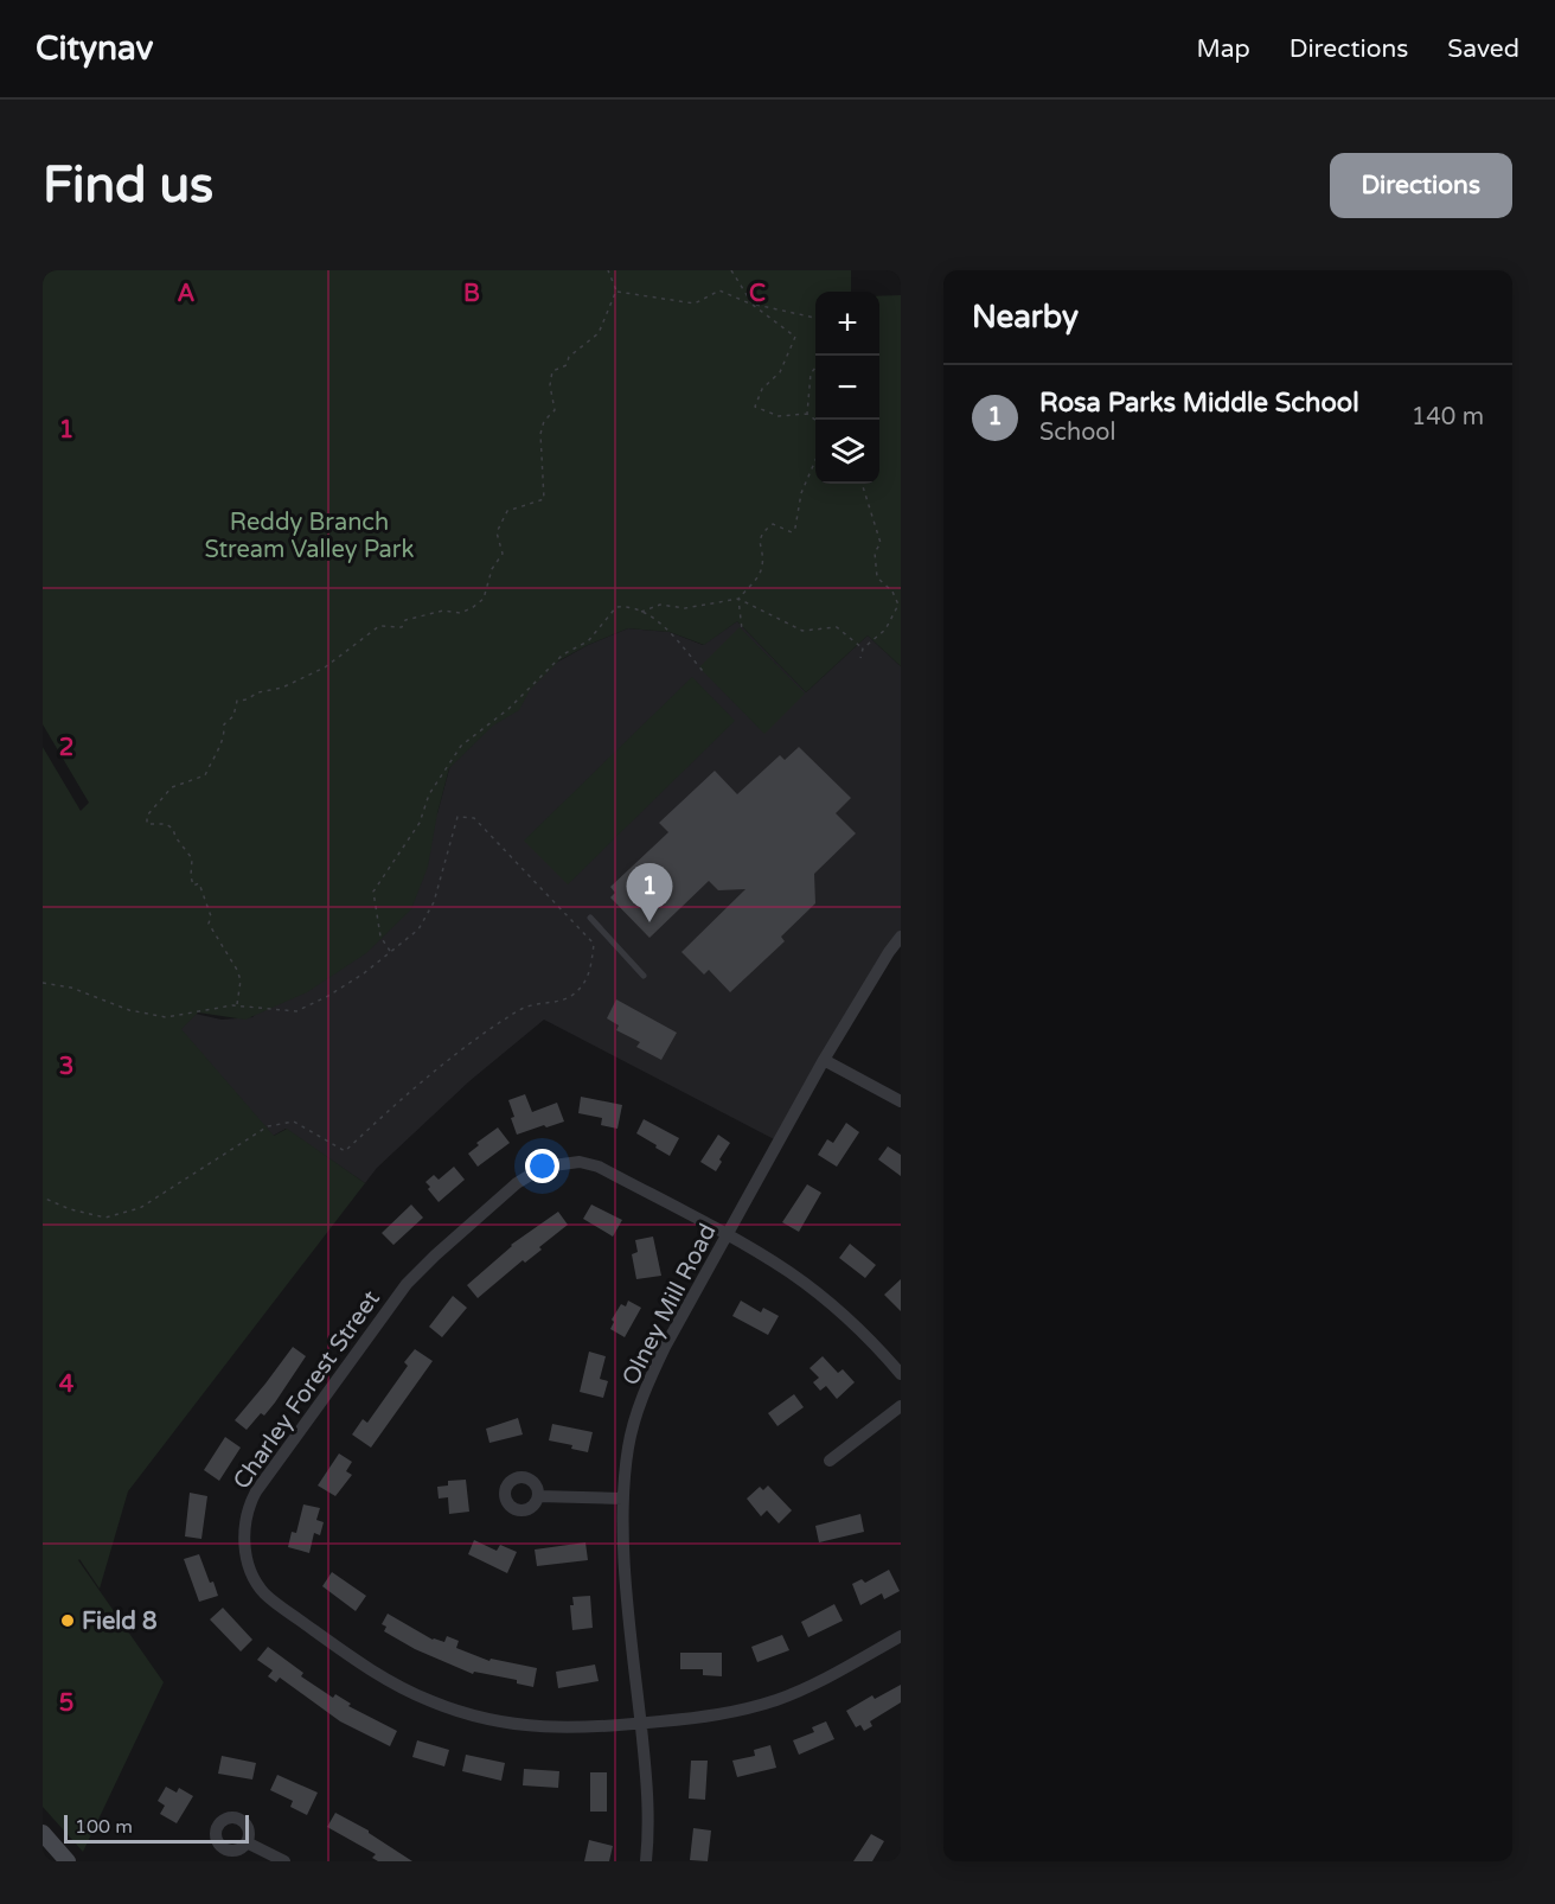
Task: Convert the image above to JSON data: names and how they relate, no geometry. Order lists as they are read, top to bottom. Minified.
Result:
{"streets":{"street":["Olney Mill Road","Charley Forest Street"]},"crossings":[["Olney Mill Road","Charley Forest Street"]],"parks":["Reddy Branch Stream Valley Park"],"places":["Field 8"],"scale_bar":"100 m","page":{"header":"Citynav","nav":["Map","Directions","Saved"],"buttons":"Directions","title":"Find us","heading":"Nearby","map_buttons":["+","−"],"list":[{"mark":"1","name":"Rosa Parks Middle School","note":"School","value":"140 m"}],"pins":"1","scale":"100 m"},"grid":{"columns":["A","B","C"],"rows":["1","2","3","4","5"]}}
